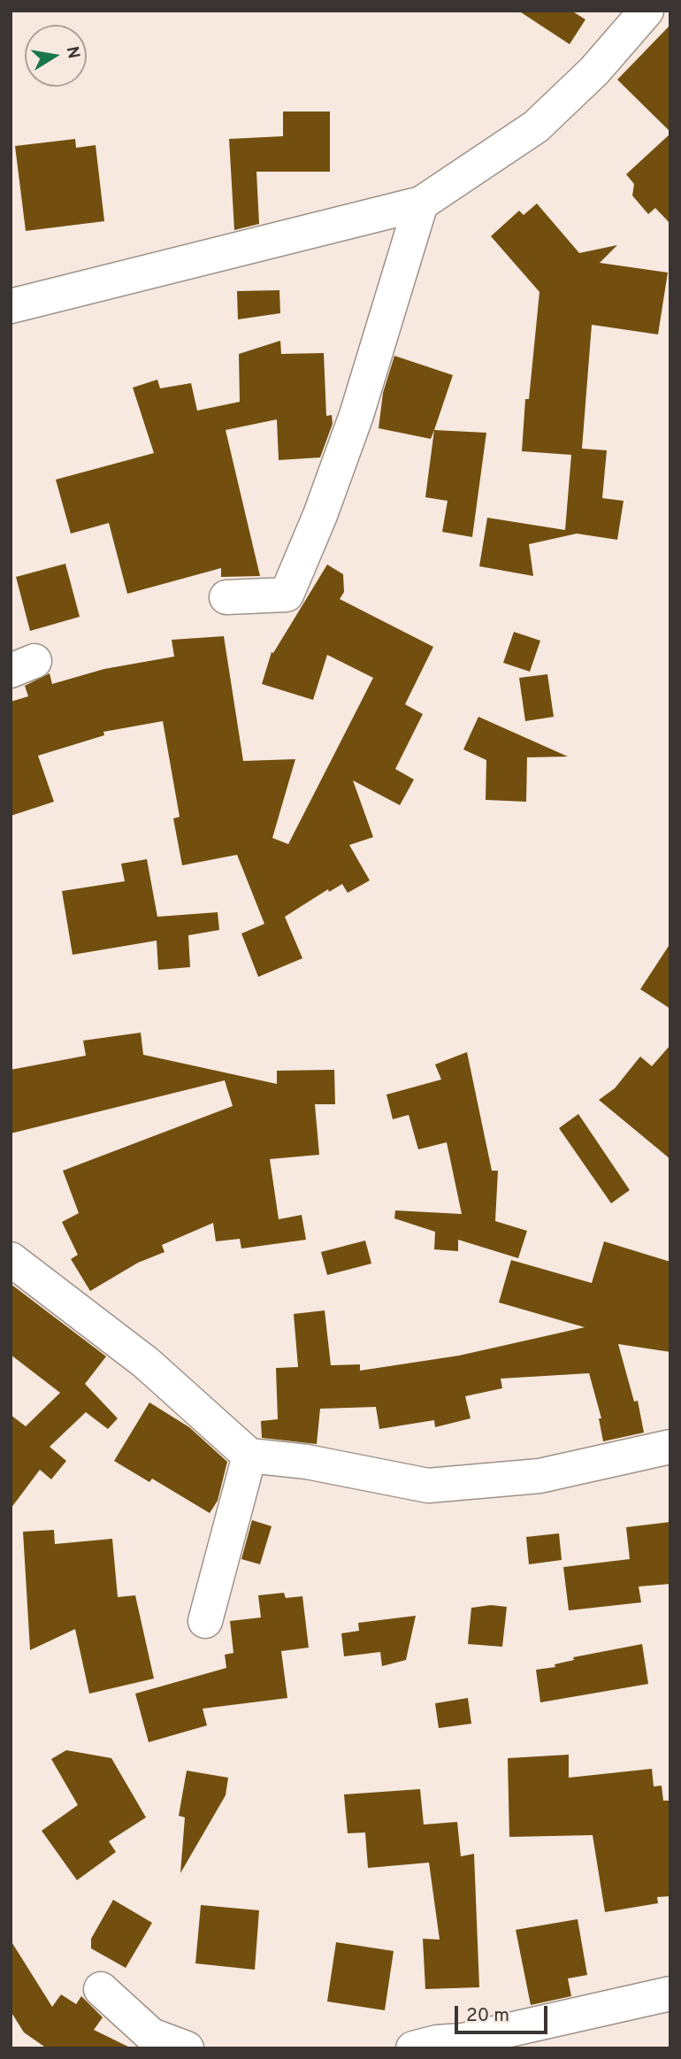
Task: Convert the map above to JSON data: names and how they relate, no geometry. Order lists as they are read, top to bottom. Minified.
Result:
{"scale_bar":"20 m","north":"right"}
